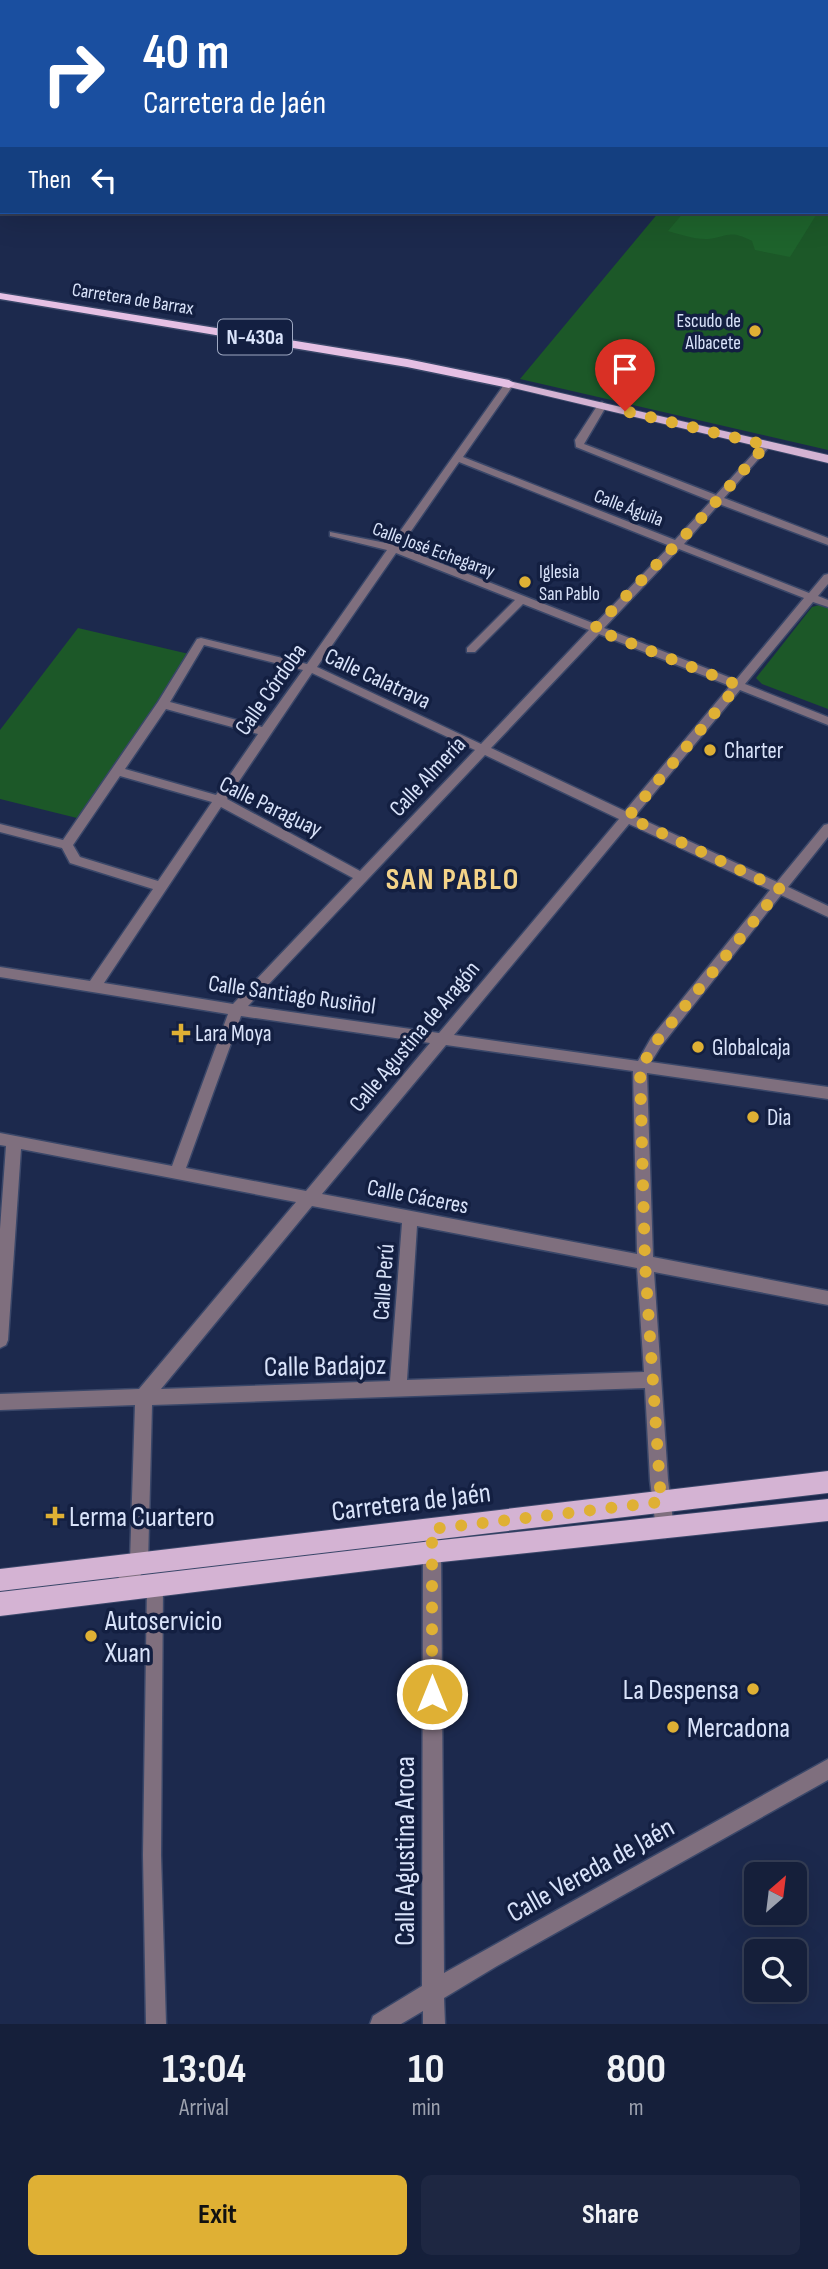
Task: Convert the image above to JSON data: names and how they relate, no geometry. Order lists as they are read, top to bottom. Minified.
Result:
{"streets":{"highway":["Carretera de Barrax","N-430a"],"main road":["Carretera de Jaén"],"street":["Calle Águila","Calle José Echegaray","Calle Calatrava","Calle Córdoba","Calle Almería","Calle Paraguay","Calle Santiago Rusiñol","Calle Agustina de Aragón","Calle Cáceres","Calle Perú","Calle Badajoz","Calle Agustina Aroca","Calle Vereda de Jaén"]},"crossings":[["Carretera de Barrax","Calle Córdoba"],["Calle Águila","Calle Córdoba"],["Calle Águila","Calle Almería"],["Calle Águila","Calle Agustina de Aragón"],["Calle José Echegaray","Calle Córdoba"],["Calle José Echegaray","Calle Almería"],["Calle José Echegaray","Calle Agustina de Aragón"],["Calle Calatrava","Calle Córdoba"],["Calle Calatrava","Calle Almería"],["Calle Calatrava","Calle Paraguay"],["Calle Calatrava","Calle Agustina de Aragón"],["Calle Córdoba","Calle Paraguay"],["Calle Córdoba","Calle Santiago Rusiñol"],["Calle Almería","Calle Paraguay"],["Calle Almería","Calle Santiago Rusiñol"],["Calle Almería","Calle Cáceres"],["Calle Santiago Rusiñol","Calle Agustina de Aragón"],["Calle Agustina de Aragón","Calle Cáceres"],["Calle Agustina de Aragón","Calle Badajoz"],["Calle Cáceres","Calle Perú"],["Calle Perú","Calle Badajoz"],["Carretera de Jaén","Calle Agustina Aroca"],["Calle Agustina Aroca","Calle Vereda de Jaén"]],"districts":["SAN PABLO"],"places":{"other":["Escudo de Albacete","Iglesia San Pablo","Charter","Globalcaja","Dia","Autoservicio Xuan","La Despensa","Mercadona"],"health":["Lara Moya","Lerma Cuartero"]},"north":"top right","page":{"turn":["40 m","Carretera de Jaén"],"then":"Then","eta":["13:04","Arrival","10","min","800","m"],"buttons":["Exit","Share"]}}
